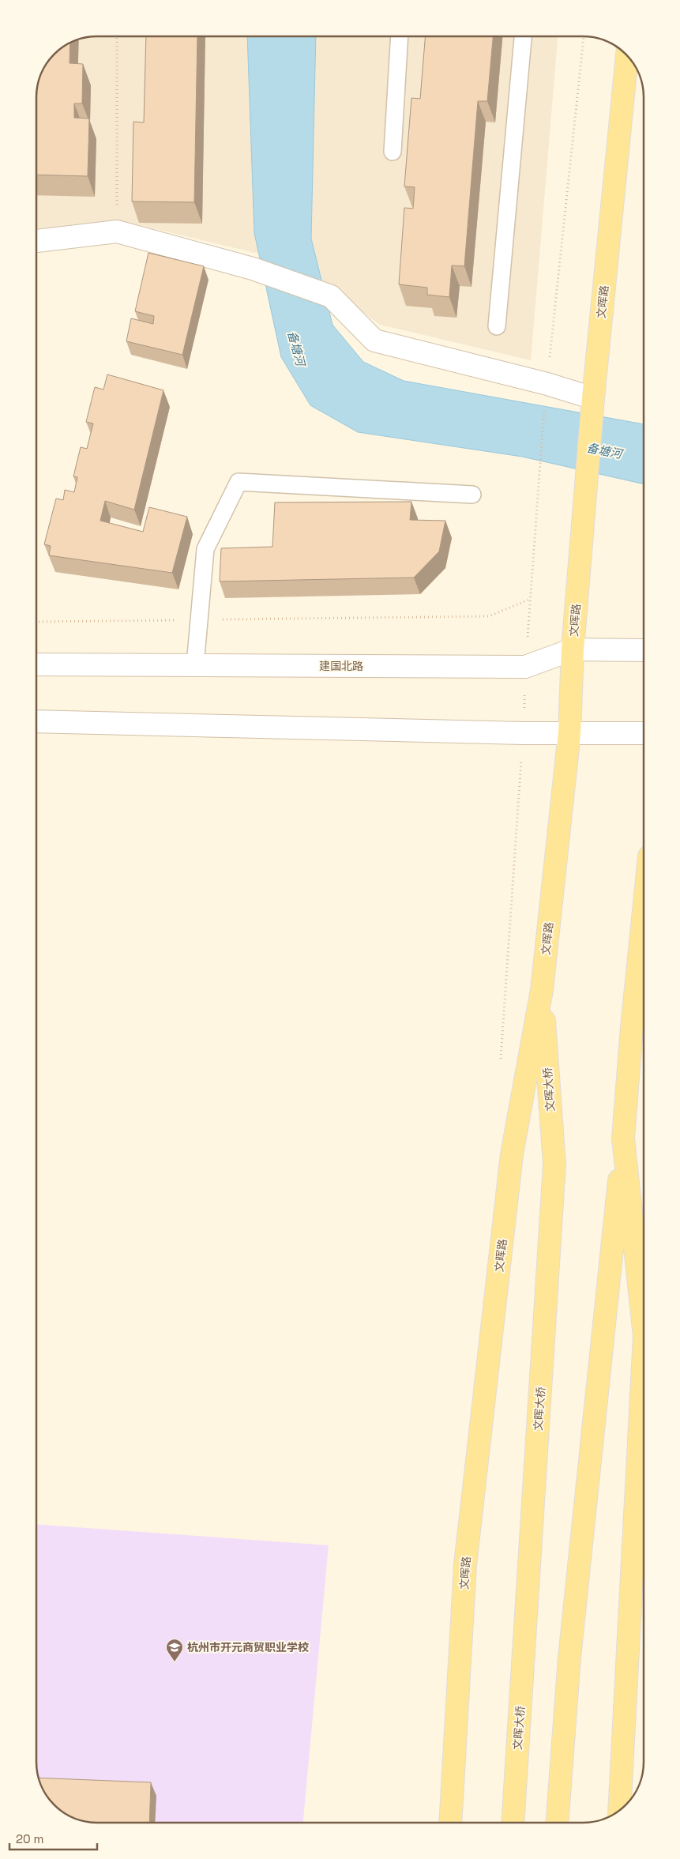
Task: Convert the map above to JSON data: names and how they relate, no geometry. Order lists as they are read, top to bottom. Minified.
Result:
{"streets":{"main road":["文晖路","建国北路","文晖大桥"]},"crossings":[["文晖路","建国北路"],["文晖路","文晖大桥"]],"water":["备塘河"],"places":{"school or university":["杭州市开元商贸职业学校"]},"scale_bar":"20 m"}
